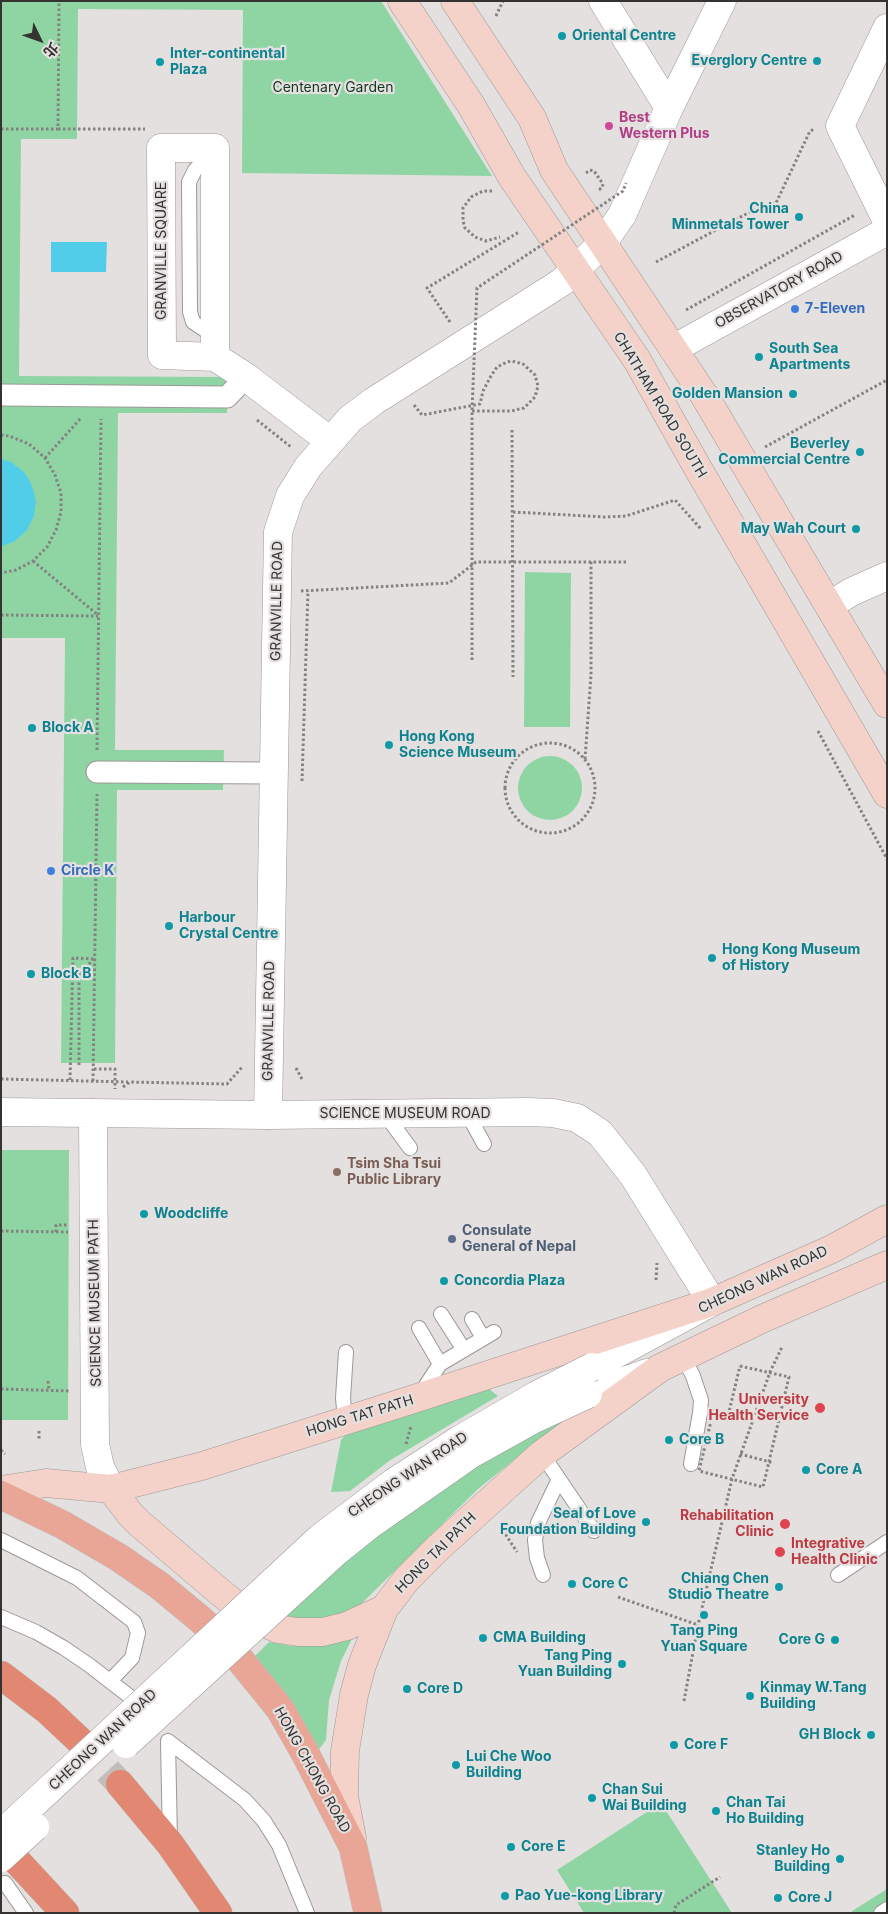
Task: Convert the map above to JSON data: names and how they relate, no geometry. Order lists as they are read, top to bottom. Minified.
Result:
{"streets":{"main road":["CHATHAM ROAD SOUTH","CHEONG WAN ROAD","HONG TAT PATH","HONG TAI PATH","HONG CHONG ROAD"],"street":["GRANVILLE SQUARE","OBSERVATORY ROAD","GRANVILLE ROAD","SCIENCE MUSEUM ROAD","SCIENCE MUSEUM PATH"]},"crossings":[["GRANVILLE SQUARE","GRANVILLE ROAD"],["CHATHAM ROAD SOUTH","GRANVILLE ROAD"],["GRANVILLE ROAD","SCIENCE MUSEUM ROAD"],["SCIENCE MUSEUM ROAD","CHEONG WAN ROAD"],["SCIENCE MUSEUM ROAD","SCIENCE MUSEUM PATH"],["SCIENCE MUSEUM ROAD","HONG TAT PATH"],["CHEONG WAN ROAD","HONG TAT PATH"],["CHEONG WAN ROAD","HONG TAI PATH"],["SCIENCE MUSEUM PATH","HONG TAT PATH"],["HONG TAI PATH","HONG CHONG ROAD"]],"parks":["Centenary Garden"],"places":["Oriental Centre","Everglory Centre","Inter-continental Plaza","Best Western Plus","China Minmetals Tower","7-Eleven","South Sea Apartments","Golden Mansion","Beverley Commercial Centre","May Wah Court","Block A","Hong Kong Science Museum","Circle K","Harbour Crystal Centre","Hong Kong Museum of History","Block B","Tsim Sha Tsui Public Library","Woodcliffe","Consulate General of Nepal","Concordia Plaza","University Health Service","Core B","Core A","Seal of Love Foundation Building","Rehabilitation Clinic","Integrative Health Clinic","Core C","Chiang Chen Studio Theatre","Tang Ping Yuan Square","CMA Building","Core G","Tang Ping Yuan Building","Core D","Kinmay W.Tang Building","GH Block","Core F","Lui Che Woo Building","Chan Sui Wai Building","Chan Tai Ho Building","Core E","Stanley Ho Building","Pao Yue-kong Library","Core J"],"north":"bottom right"}
